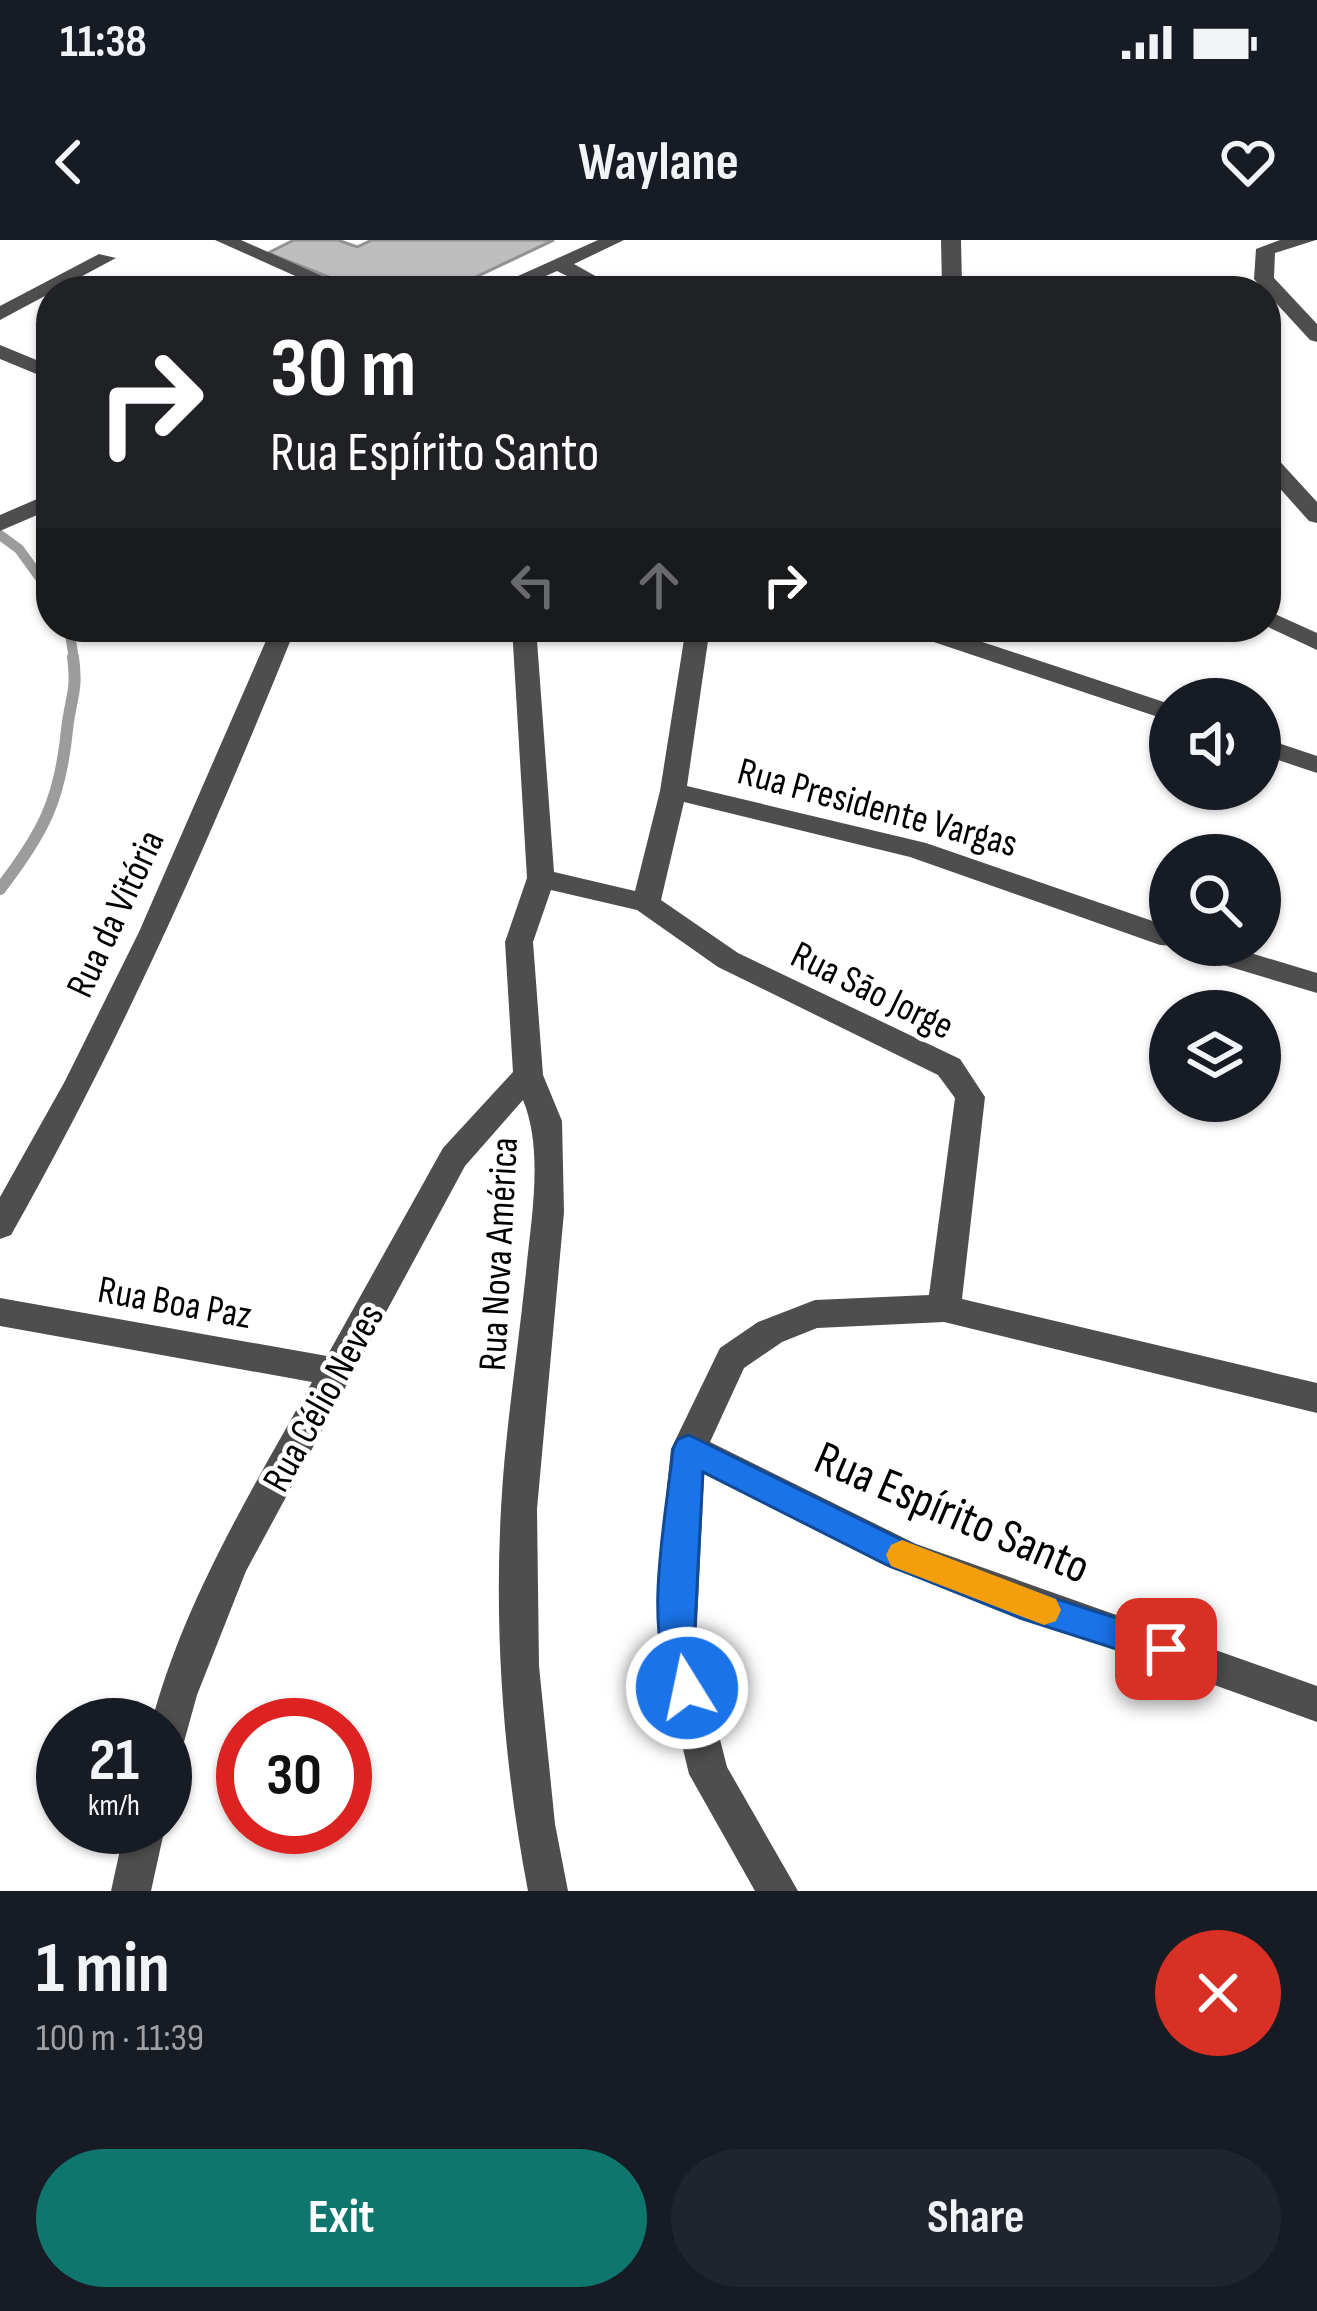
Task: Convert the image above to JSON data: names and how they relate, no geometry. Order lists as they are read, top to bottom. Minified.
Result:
{"streets":{"street":["Rua Presidente Vargas","Rua da Vitória","Rua São Jorge","Rua Nova América","Rua Boa Paz","Rua Célio Neves","Rua Espírito Santo"]},"crossings":[["Rua São Jorge","Rua Nova América"],["Rua Nova América","Rua Célio Neves"],["Rua Boa Paz","Rua Célio Neves"]],"page":{"status":"11:38","header":"Waylane","turn":["30 m","Rua Espírito Santo"],"speed":"21 km/h","limit":"30","heading":["1 min","100 m · 11:39"],"buttons":["Exit","Share"]}}
